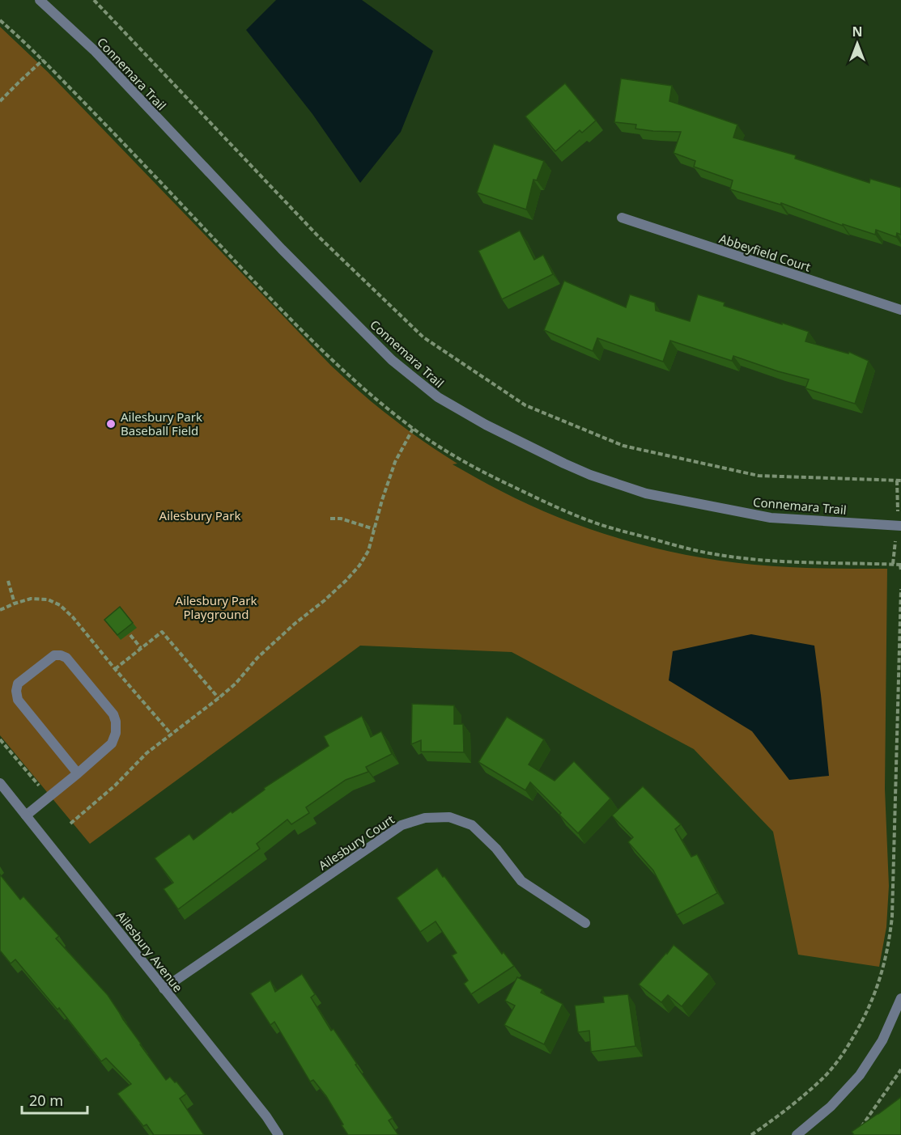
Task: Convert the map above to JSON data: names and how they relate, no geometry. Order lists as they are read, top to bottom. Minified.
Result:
{"streets":{"street":["Connemara Trail","Abbeyfield Court","Ailesbury Court","Ailesbury Avenue"]},"crossings":[["Ailesbury Court","Ailesbury Avenue"]],"parks":["Ailesbury Park","Ailesbury Park Playground"],"places":["Ailesbury Park Baseball Field"],"scale_bar":"20 m","north":"top"}
